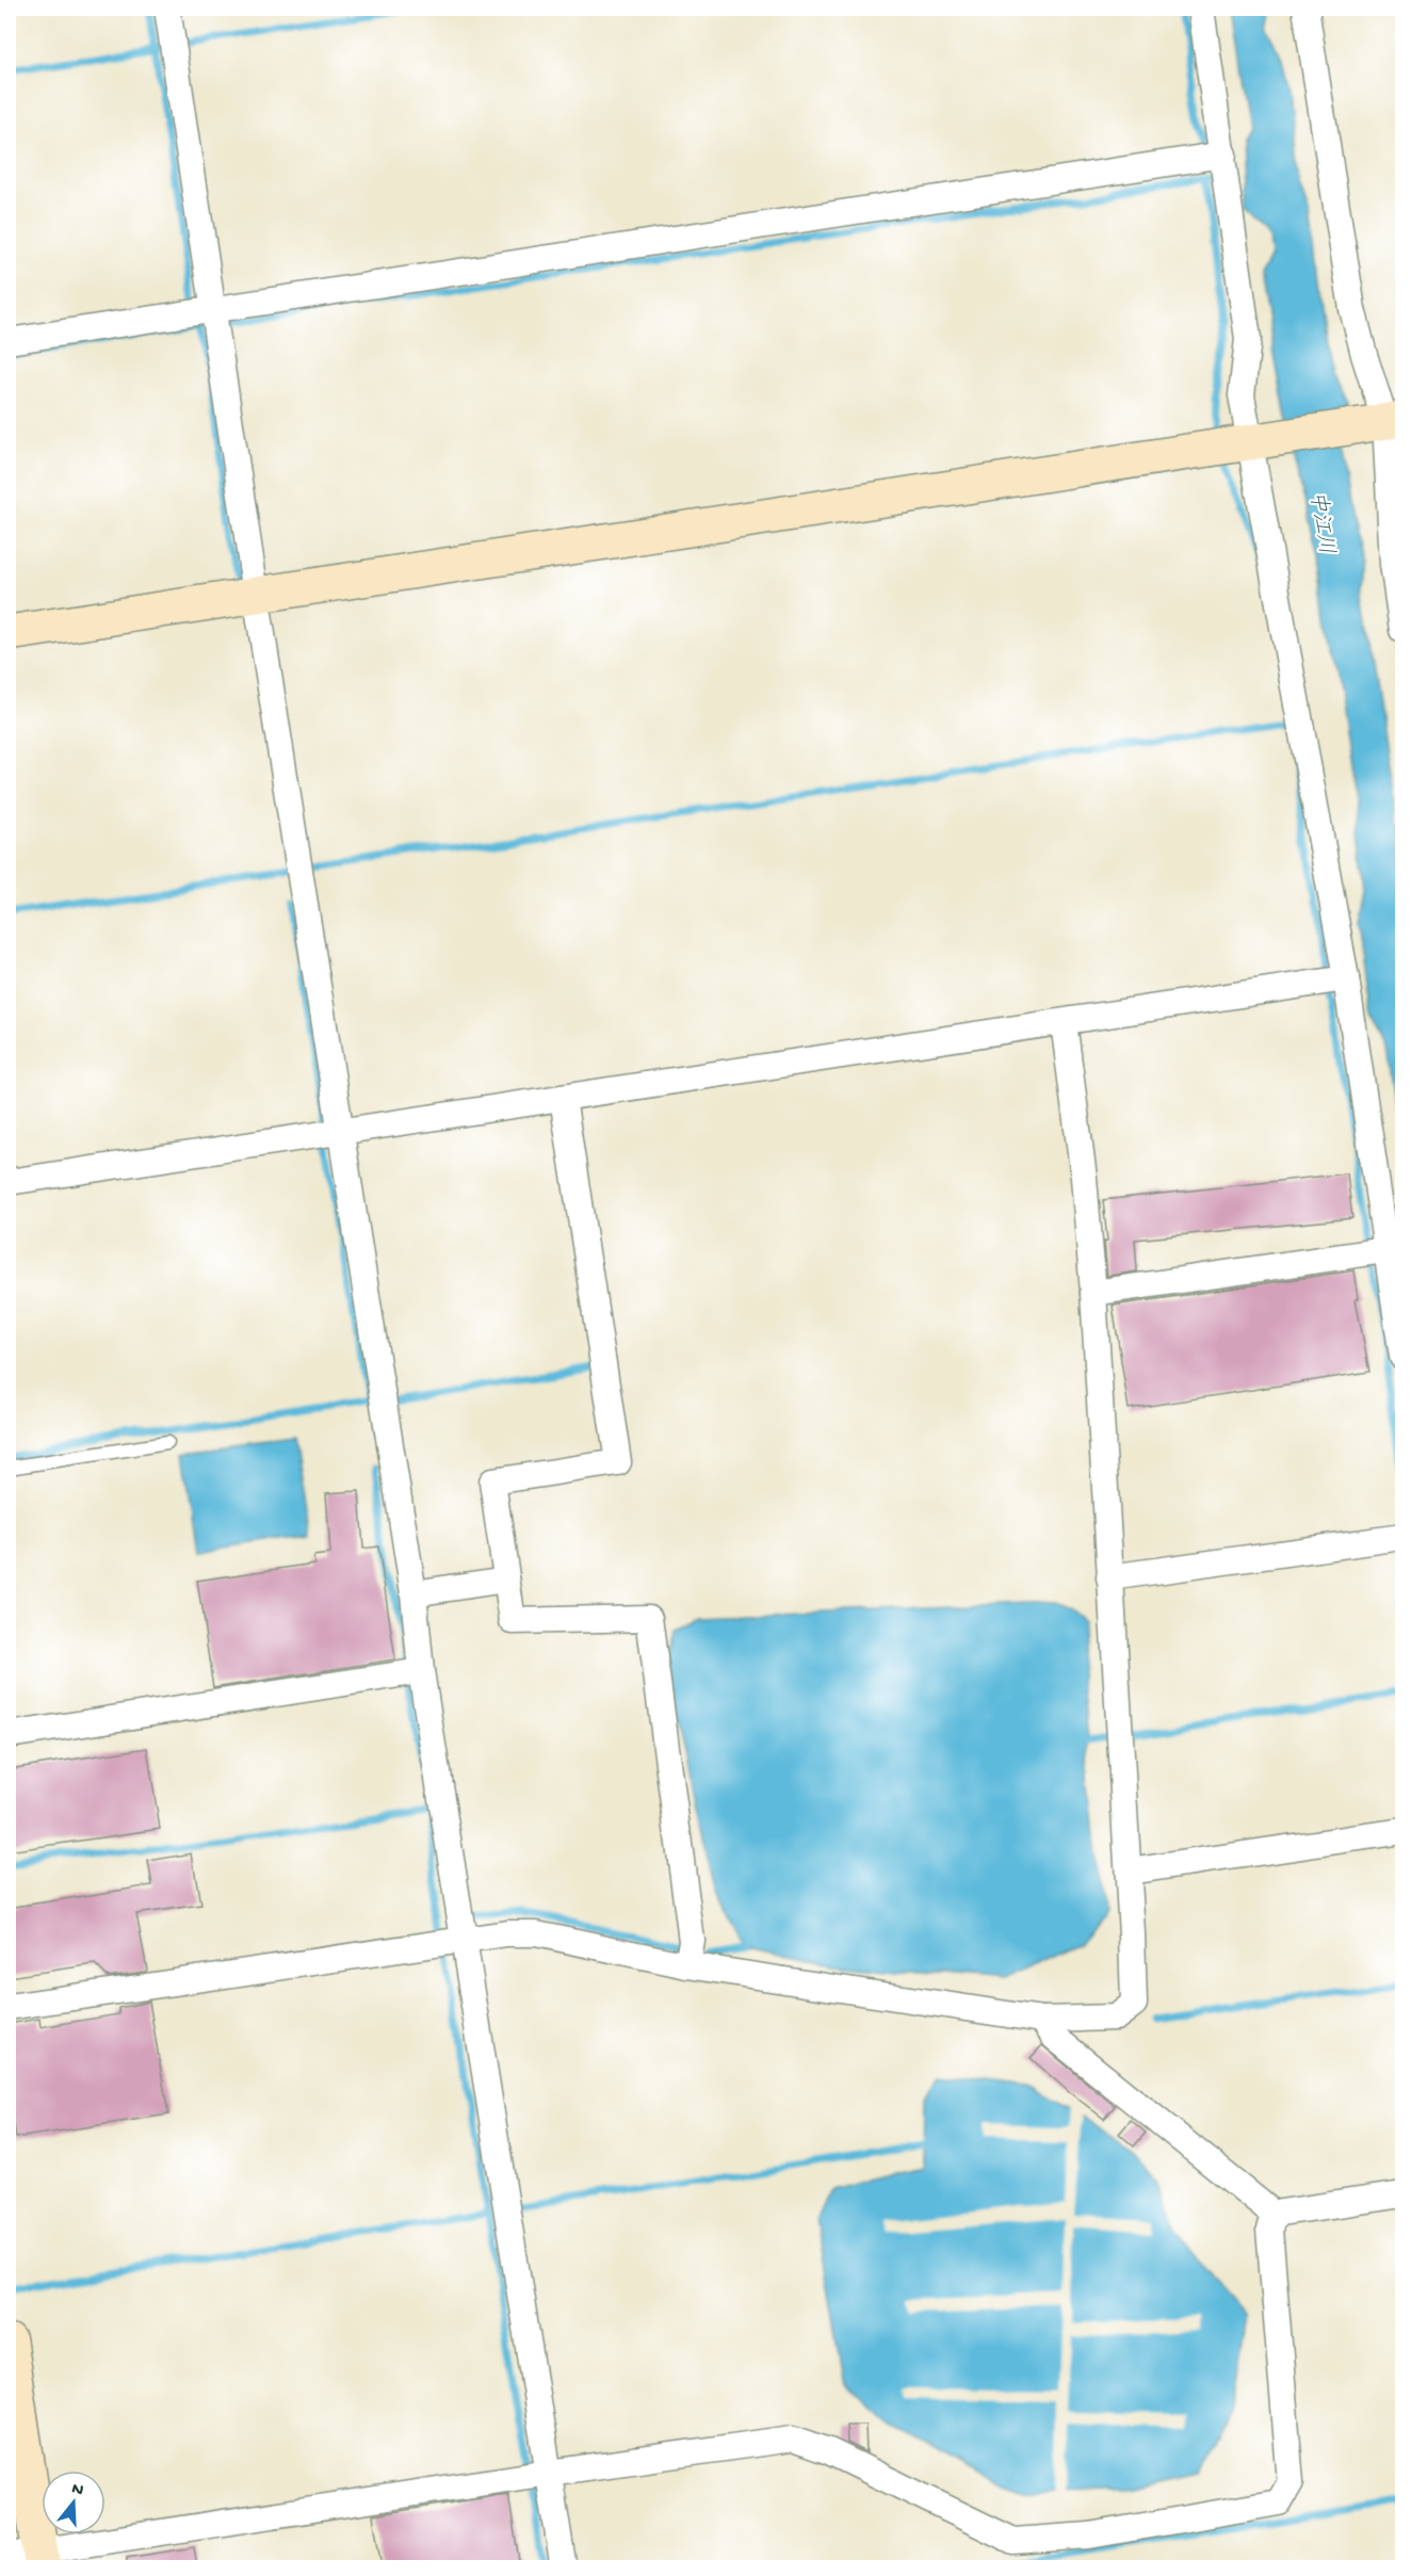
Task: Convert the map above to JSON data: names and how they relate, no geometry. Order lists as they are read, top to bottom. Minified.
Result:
{"water":["中江川"],"north":"top"}
